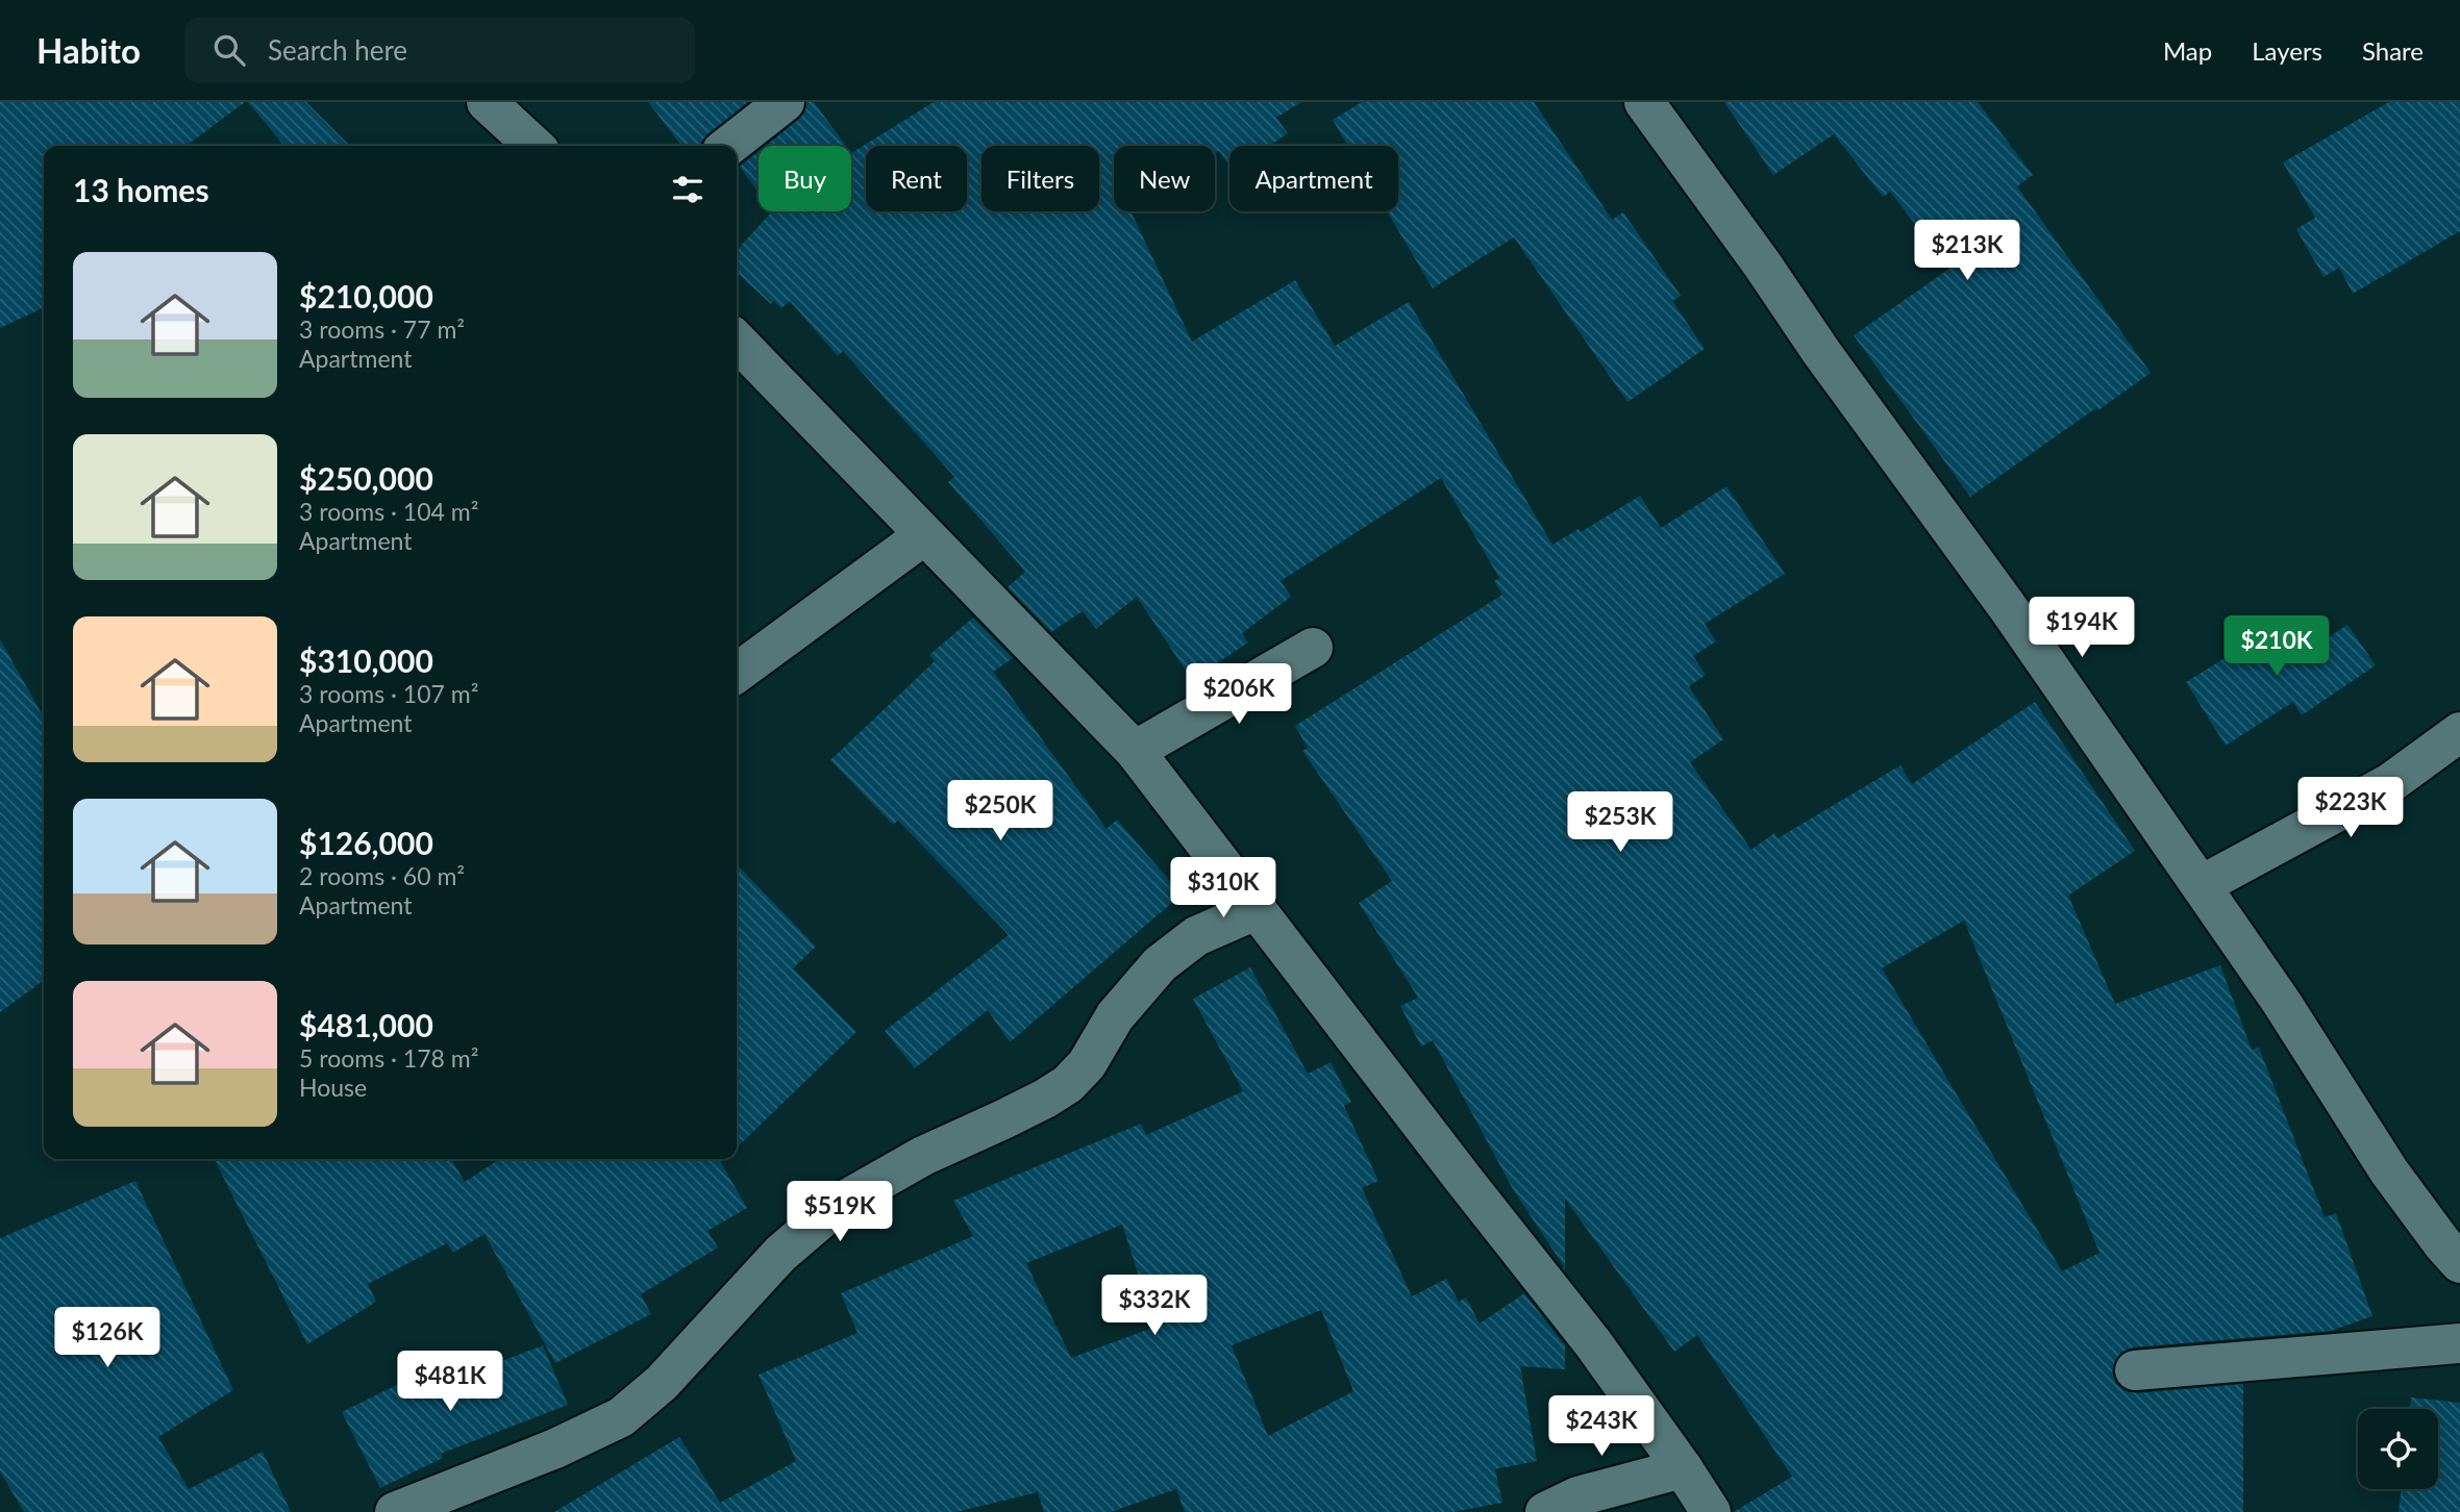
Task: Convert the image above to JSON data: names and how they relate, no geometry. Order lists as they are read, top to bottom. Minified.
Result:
{"page":{"header":"Habito","search":"Search here","nav":["Map","Layers","Share"],"chip":["Buy","Rent","Filters","New","Apartment"],"heading":"13 homes","price":["$213K","$194K","$210K","$206K","$223K","$250K","$253K","$310K","$519K","$332K","$126K","$481K","$243K"],"list":[{"name":"$210,000","note":"3 rooms · 77 m² · Apartment"},{"name":"$250,000","note":"3 rooms · 104 m² · Apartment"},{"name":"$310,000","note":"3 rooms · 107 m² · Apartment"},{"name":"$126,000","note":"2 rooms · 60 m² · Apartment"},{"name":"$481,000","note":"5 rooms · 178 m² · House"}]}}
